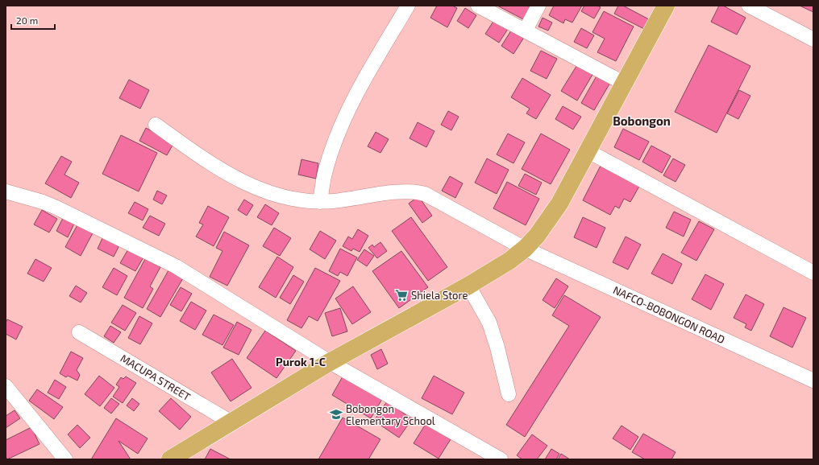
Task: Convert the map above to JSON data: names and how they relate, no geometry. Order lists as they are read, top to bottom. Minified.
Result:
{"streets":{"street":["NAFCO-BOBONGON ROAD","MACUPA STREET"]},"districts":["Bobongon","Purok 1-C"],"places":{"supermarket":["Shiela Store"],"school or university":["Bobongon Elementary School"]},"scale_bar":"20 m"}
